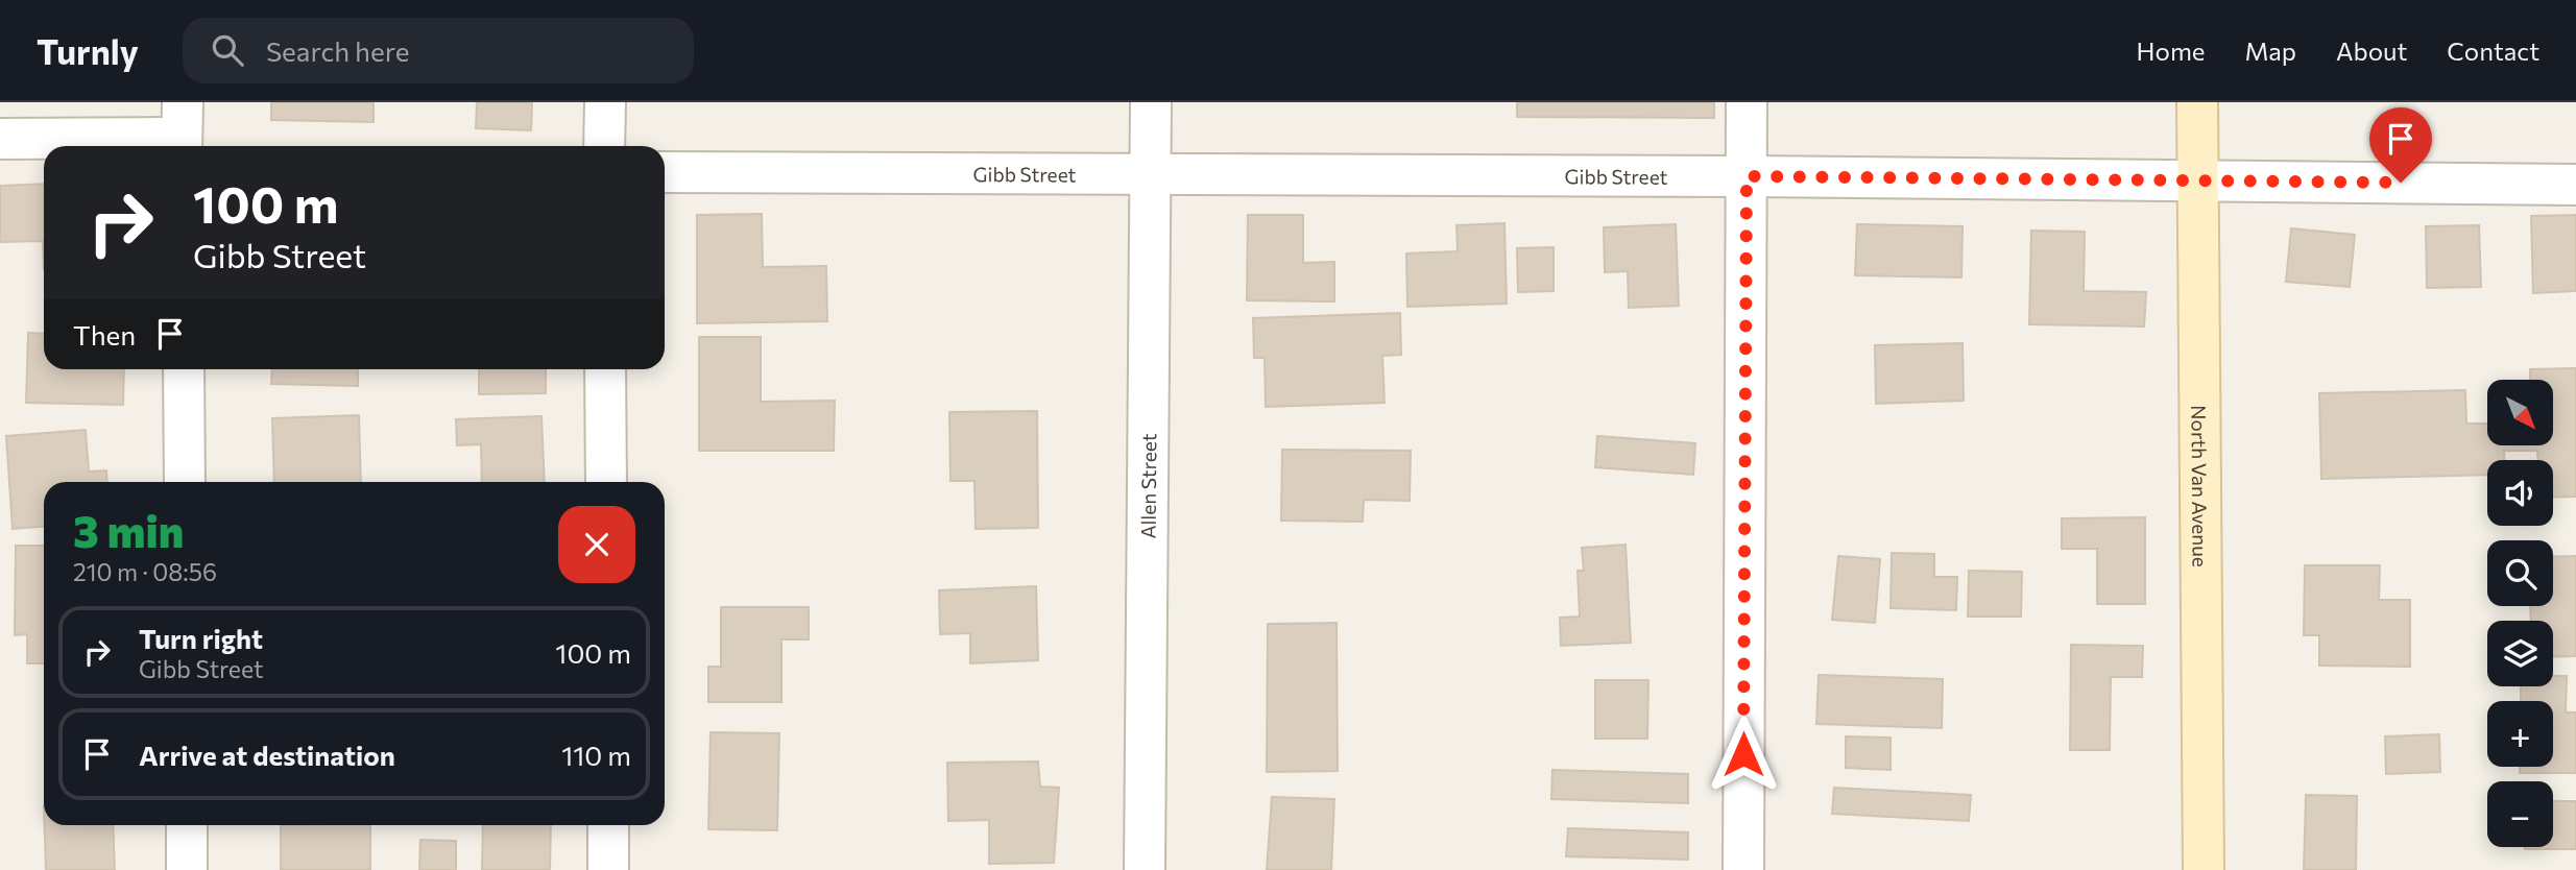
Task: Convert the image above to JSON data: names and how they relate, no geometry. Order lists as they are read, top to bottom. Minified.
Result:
{"streets":{"main road":["North Van Avenue"],"street":["Gibb Street","Allen Street"]},"crossings":[["Gibb Street","Allen Street"],["Gibb Street","North Van Avenue"]],"north":"bottom right","page":{"header":"Turnly","search":"Search here","nav":["Home","Map","About","Contact"],"turn":["100 m","Gibb Street"],"then":"Then","map_buttons":["+","−"],"heading":["3 min","210 m · 08:56"],"list":[{"name":"Turn right","note":"Gibb Street","value":"100 m"},{"name":"Arrive at destination","value":"110 m"}]}}
